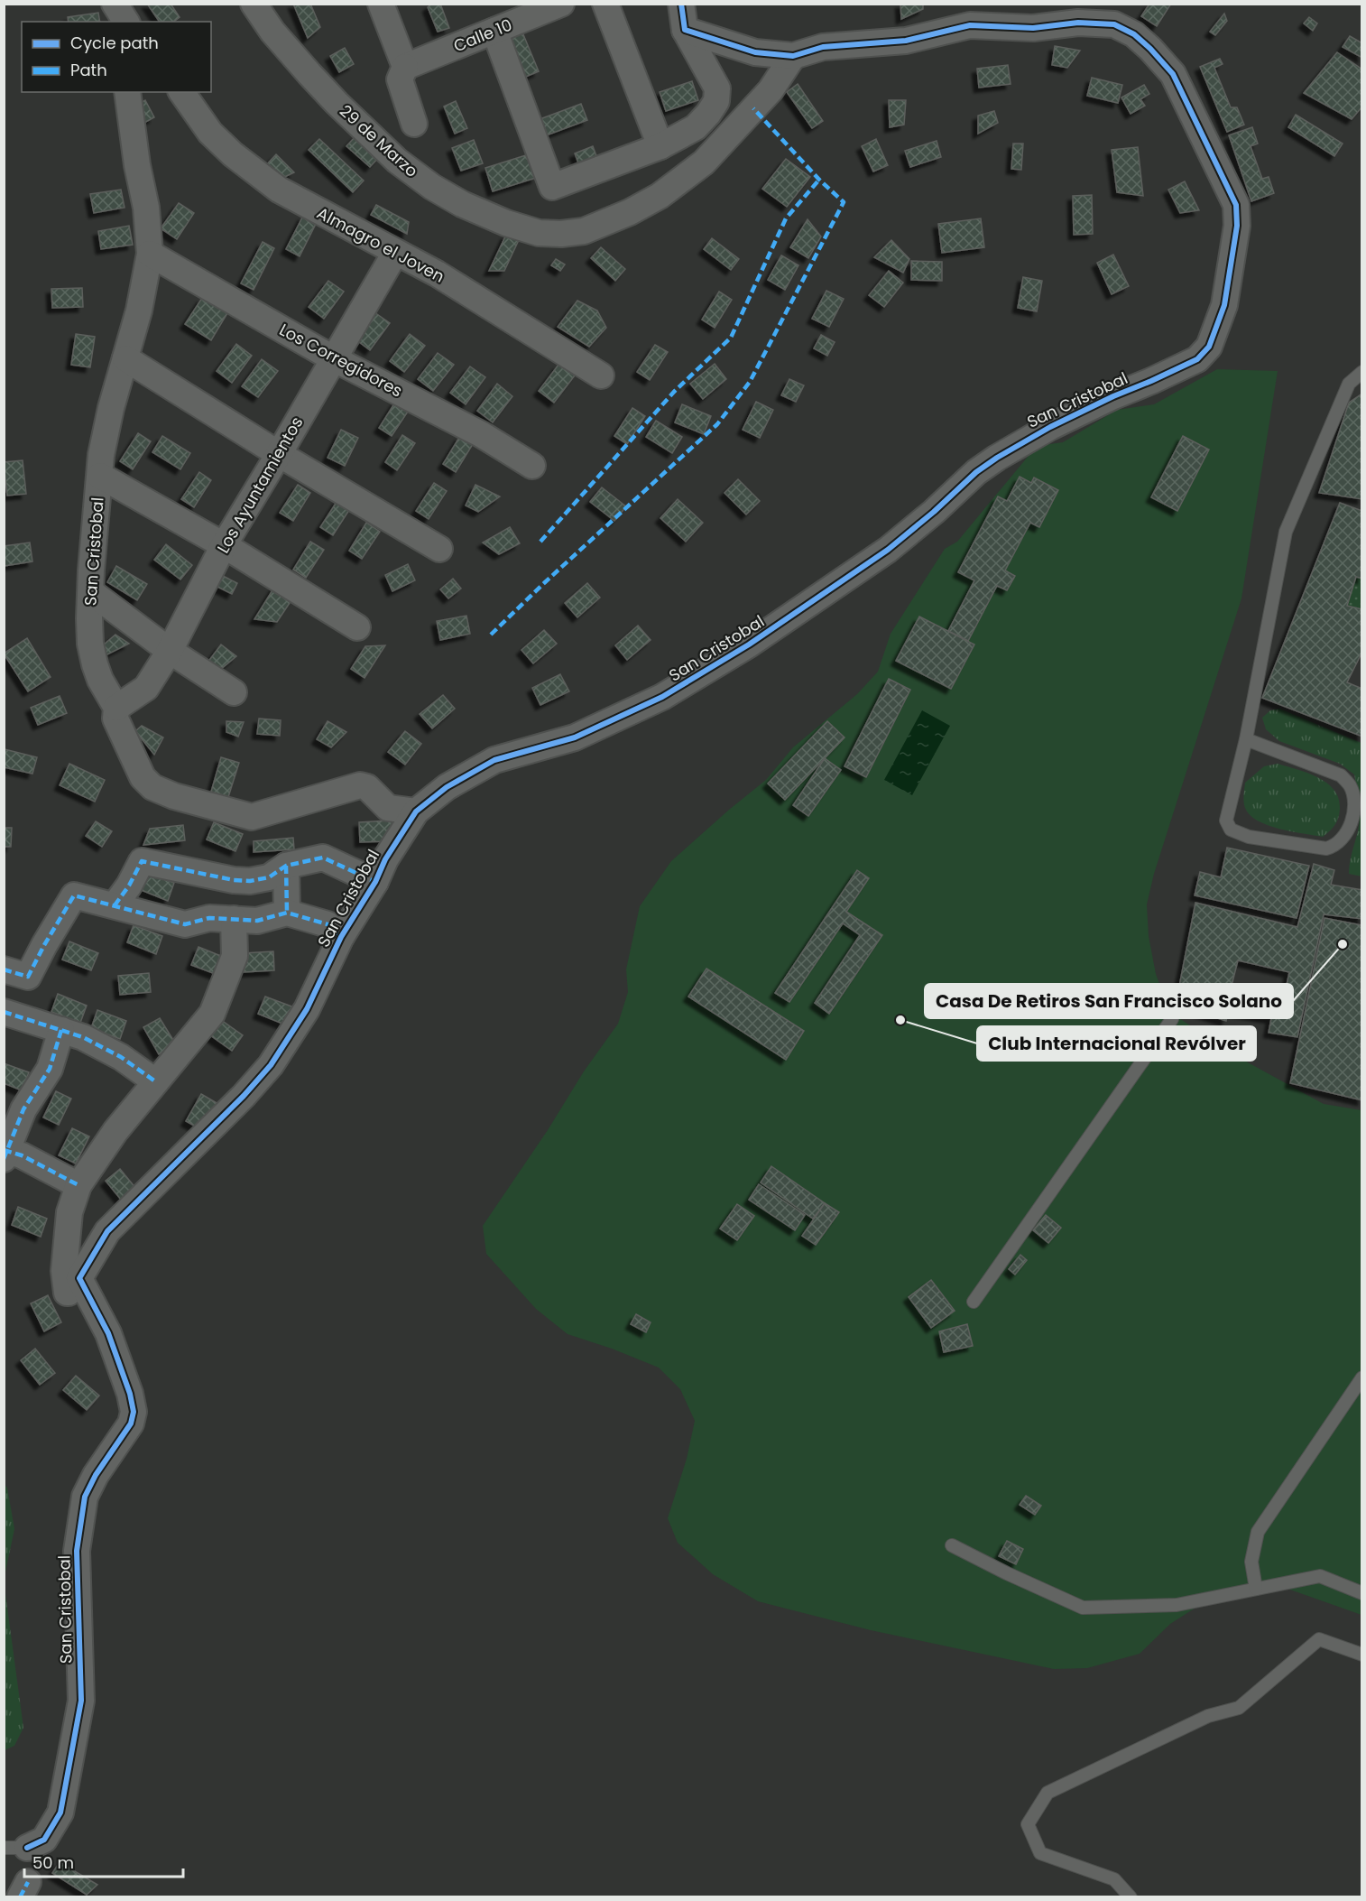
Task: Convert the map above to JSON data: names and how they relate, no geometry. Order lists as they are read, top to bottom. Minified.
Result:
{"streets":{"street":["Calle 10","29 de Marzo","Almagro el Joven","Los Corregidores","San Cristobal","Los Ayuntamientos"]},"crossings":[["29 de Marzo","San Cristobal"],["Almagro el Joven","Los Ayuntamientos"],["Los Corregidores","San Cristobal"],["Los Corregidores","Los Ayuntamientos"],["San Cristobal","Los Ayuntamientos"]],"places":["Casa De Retiros San Francisco Solano","Club Internacional Revólver"],"legend":["Cycle path","Path"],"scale_bar":"50 m"}
